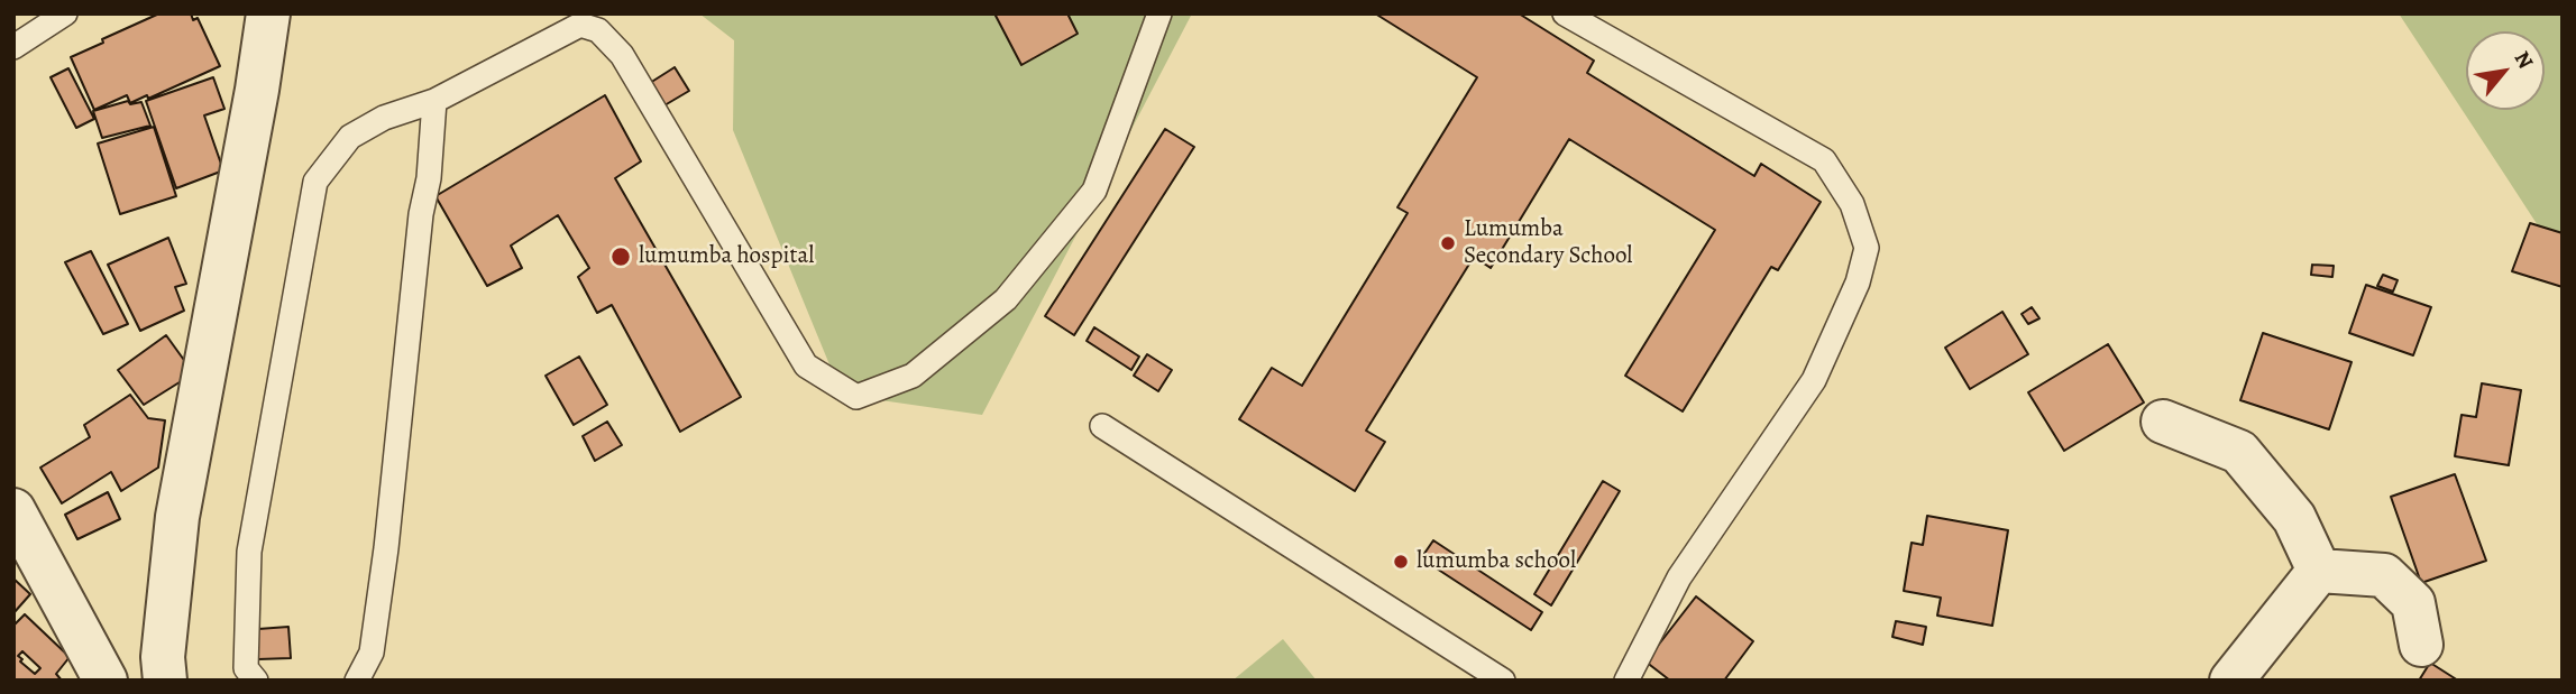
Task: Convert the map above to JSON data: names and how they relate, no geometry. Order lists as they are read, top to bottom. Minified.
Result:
{"places":["Lumumba Secondary School","lumumba hospital","lumumba school"],"north":"top right"}
